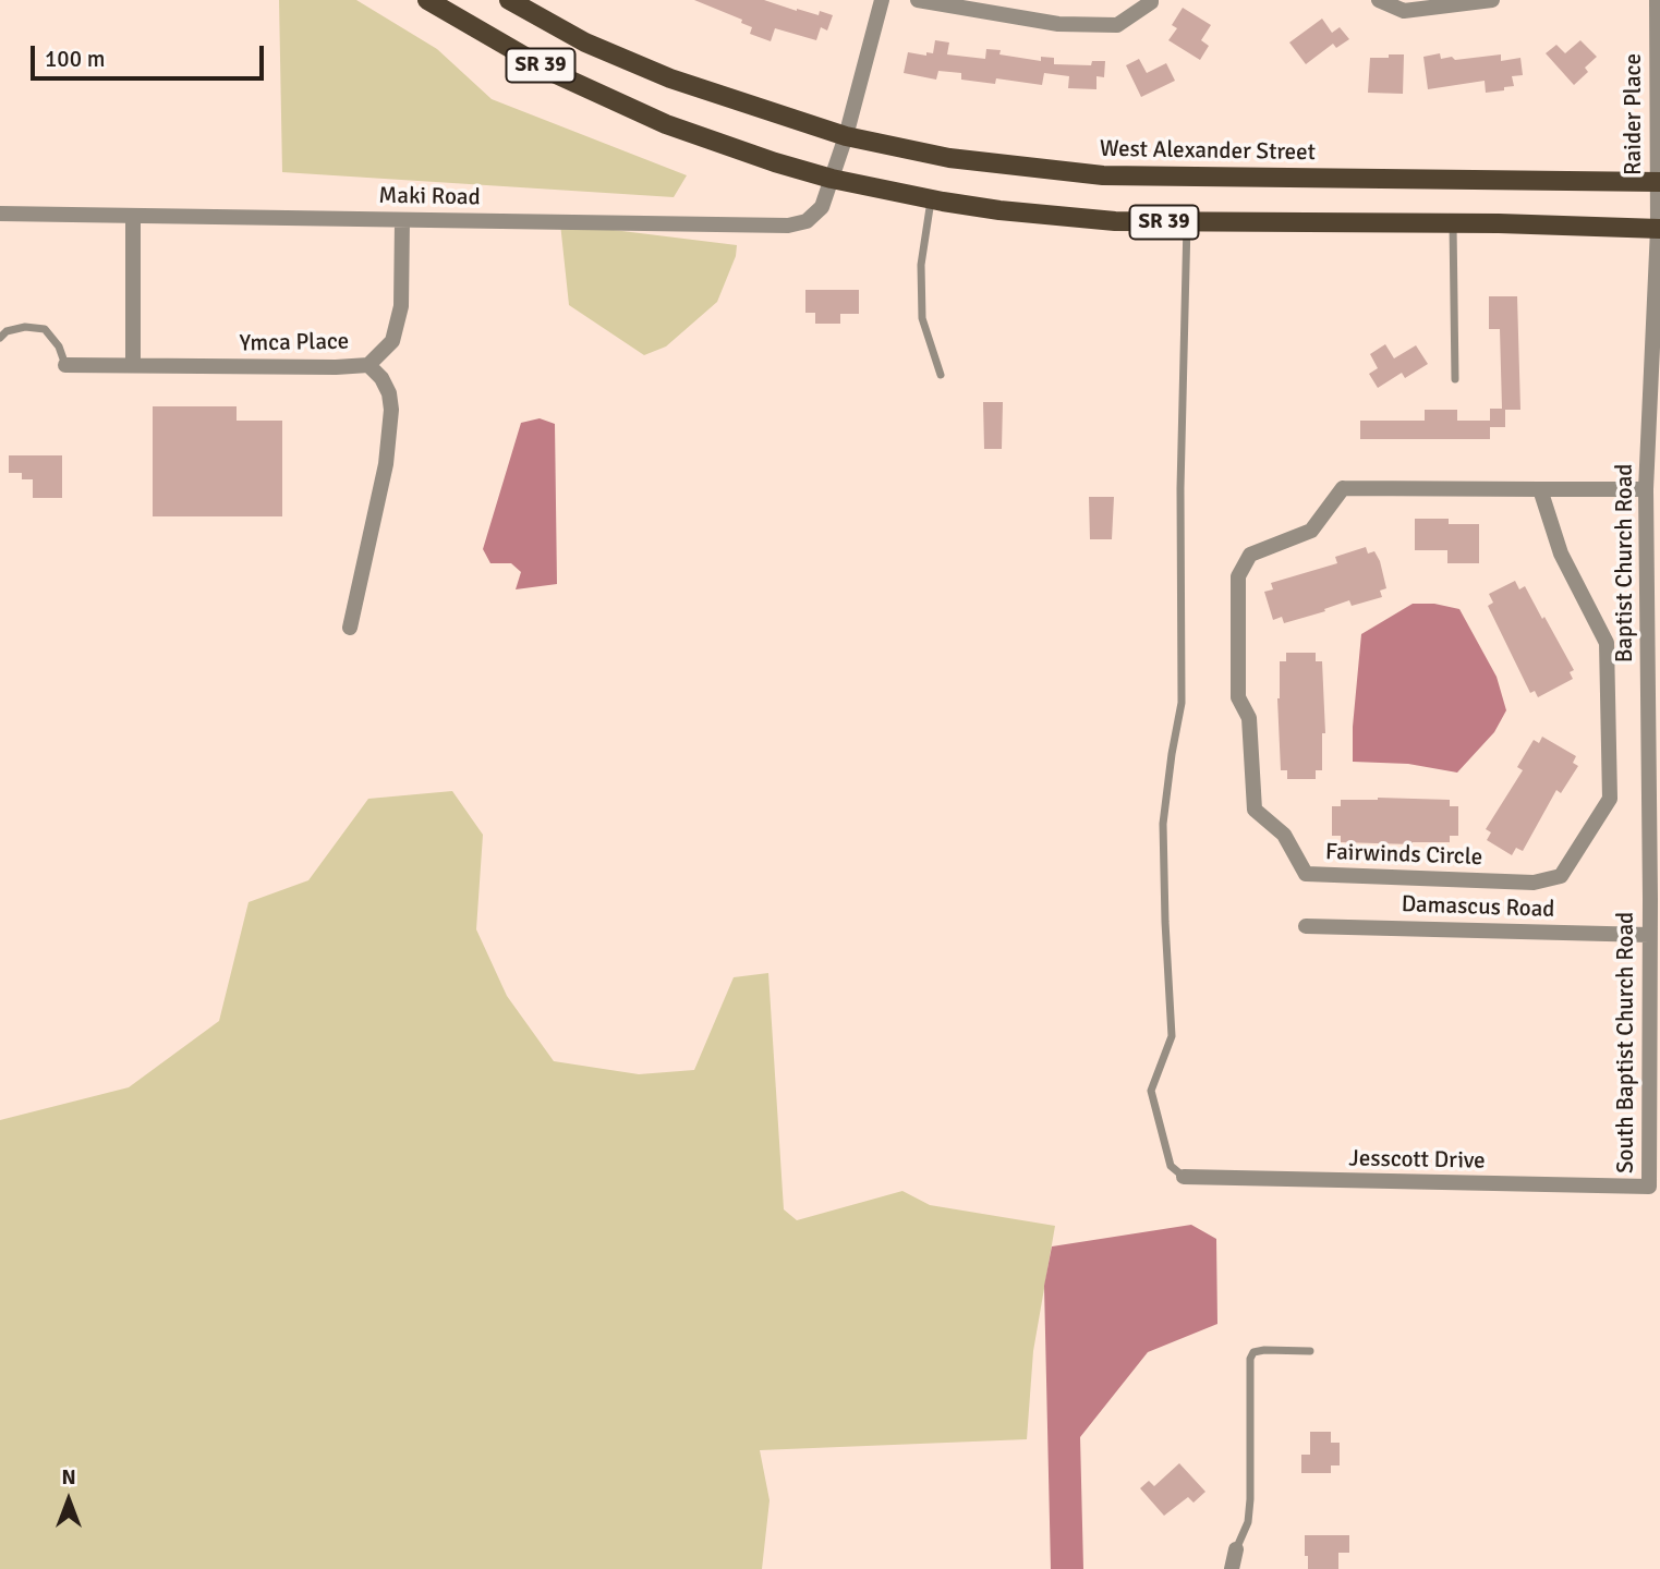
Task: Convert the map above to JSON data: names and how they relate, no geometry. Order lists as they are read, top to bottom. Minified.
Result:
{"streets":{"main road":["SR 39","West Alexander Street"],"street":["Raider Place","Maki Road","Ymca Place","Baptist Church Road","Fairwinds Circle","Damascus Road","South Baptist Church Road","Jesscott Drive"]},"crossings":[["SR 39","Raider Place"],["SR 39","Maki Road"],["SR 39","Baptist Church Road"],["Raider Place","West Alexander Street"],["Raider Place","Baptist Church Road"],["West Alexander Street","Maki Road"],["Maki Road","Ymca Place"],["Baptist Church Road","Fairwinds Circle"],["Baptist Church Road","South Baptist Church Road"],["Damascus Road","South Baptist Church Road"],["South Baptist Church Road","Jesscott Drive"]],"scale_bar":"100 m","north":"top"}
